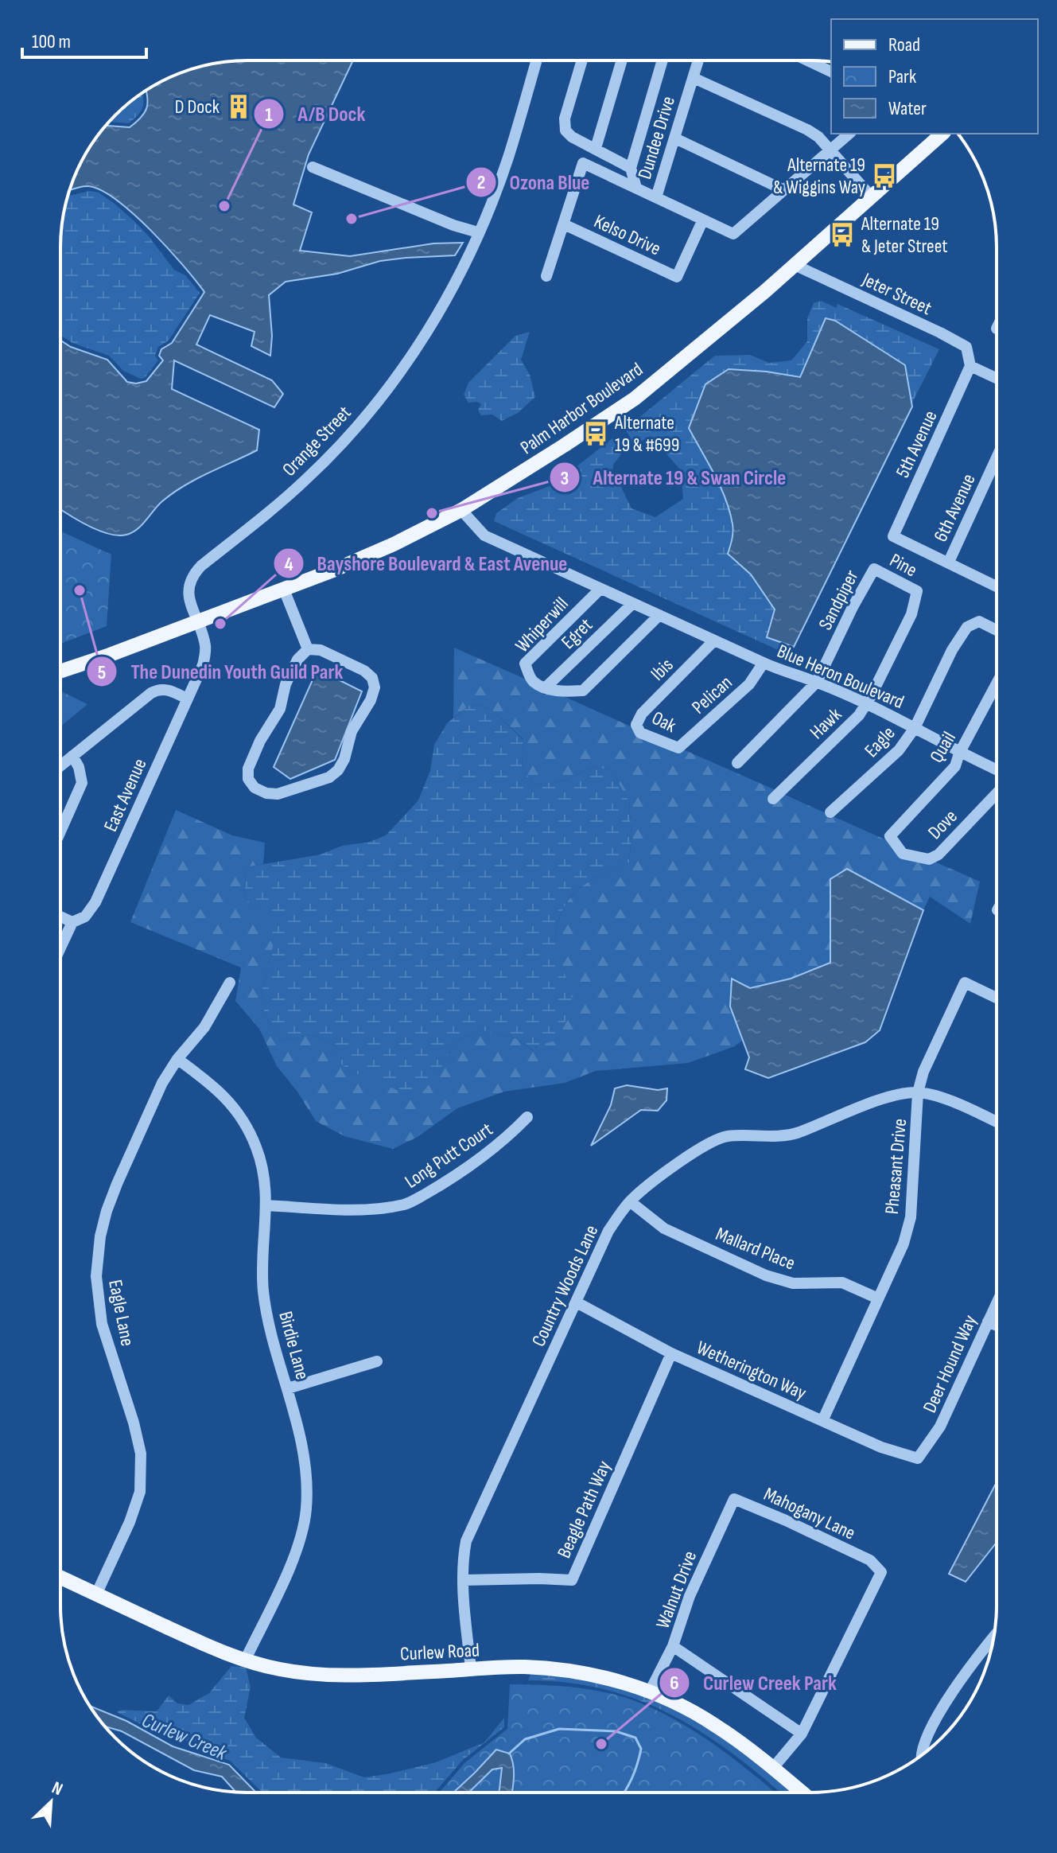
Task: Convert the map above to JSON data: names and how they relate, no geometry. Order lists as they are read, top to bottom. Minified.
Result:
{"streets":{"main road":["Palm Harbor Boulevard","Curlew Road"],"street":["Dundee Drive","Kelso Drive","Jeter Street","Orange Street","5th Avenue","6th Avenue","Pine","Sandpiper","Whiperwill","Egret","Ibis","Blue Heron Boulevard","Pelican","Oak","Hawk","Eagle","Quail","East Avenue","Dove","Long Putt Court","Pheasant Drive","Mallard Place","Country Woods Lane","Eagle Lane","Birdie Lane","Deer Hound Way","Wetherington Way","Beagle Path Way","Mahogany Lane","Walnut Drive"]},"crossings":[["Jeter Street","Palm Harbor Boulevard"],["Jeter Street","5th Avenue"],["Palm Harbor Boulevard","Orange Street"],["Palm Harbor Boulevard","Blue Heron Boulevard"],["Palm Harbor Boulevard","East Avenue"],["Orange Street","East Avenue"],["5th Avenue","6th Avenue"],["Pine","Sandpiper"],["Pine","Hawk"],["Sandpiper","Blue Heron Boulevard"],["Whiperwill","Egret"],["Whiperwill","Blue Heron Boulevard"],["Egret","Blue Heron Boulevard"],["Ibis","Blue Heron Boulevard"],["Ibis","Oak"],["Blue Heron Boulevard","Pelican"],["Blue Heron Boulevard","Hawk"],["Blue Heron Boulevard","Eagle"],["Blue Heron Boulevard","Quail"],["Pelican","Oak"],["Quail","Dove"],["Long Putt Court","Birdie Lane"],["Pheasant Drive","Mallard Place"],["Pheasant Drive","Country Woods Lane"],["Pheasant Drive","Wetherington Way"],["Mallard Place","Country Woods Lane"],["Country Woods Lane","Wetherington Way"],["Country Woods Lane","Beagle Path Way"],["Country Woods Lane","Curlew Road"],["Eagle Lane","Birdie Lane"],["Eagle Lane","Curlew Road"],["Birdie Lane","Curlew Road"],["Deer Hound Way","Wetherington Way"],["Wetherington Way","Beagle Path Way"],["Mahogany Lane","Walnut Drive"],["Walnut Drive","Curlew Road"]],"water":["Curlew Creek"],"places":{"building":["D Dock"],"bus stop":["Alternate 19 & Wiggins Way","Alternate 19 & Jeter Street","Alternate 19 & #699"],"other":["A/B Dock","Ozona Blue","Alternate 19 & Swan Circle","The Dunedin Youth Guild Park","Bayshore Boulevard & East Avenue","Curlew Creek Park"]},"legend":["Road","Park","Water"],"scale_bar":"100 m","north":"top right"}
